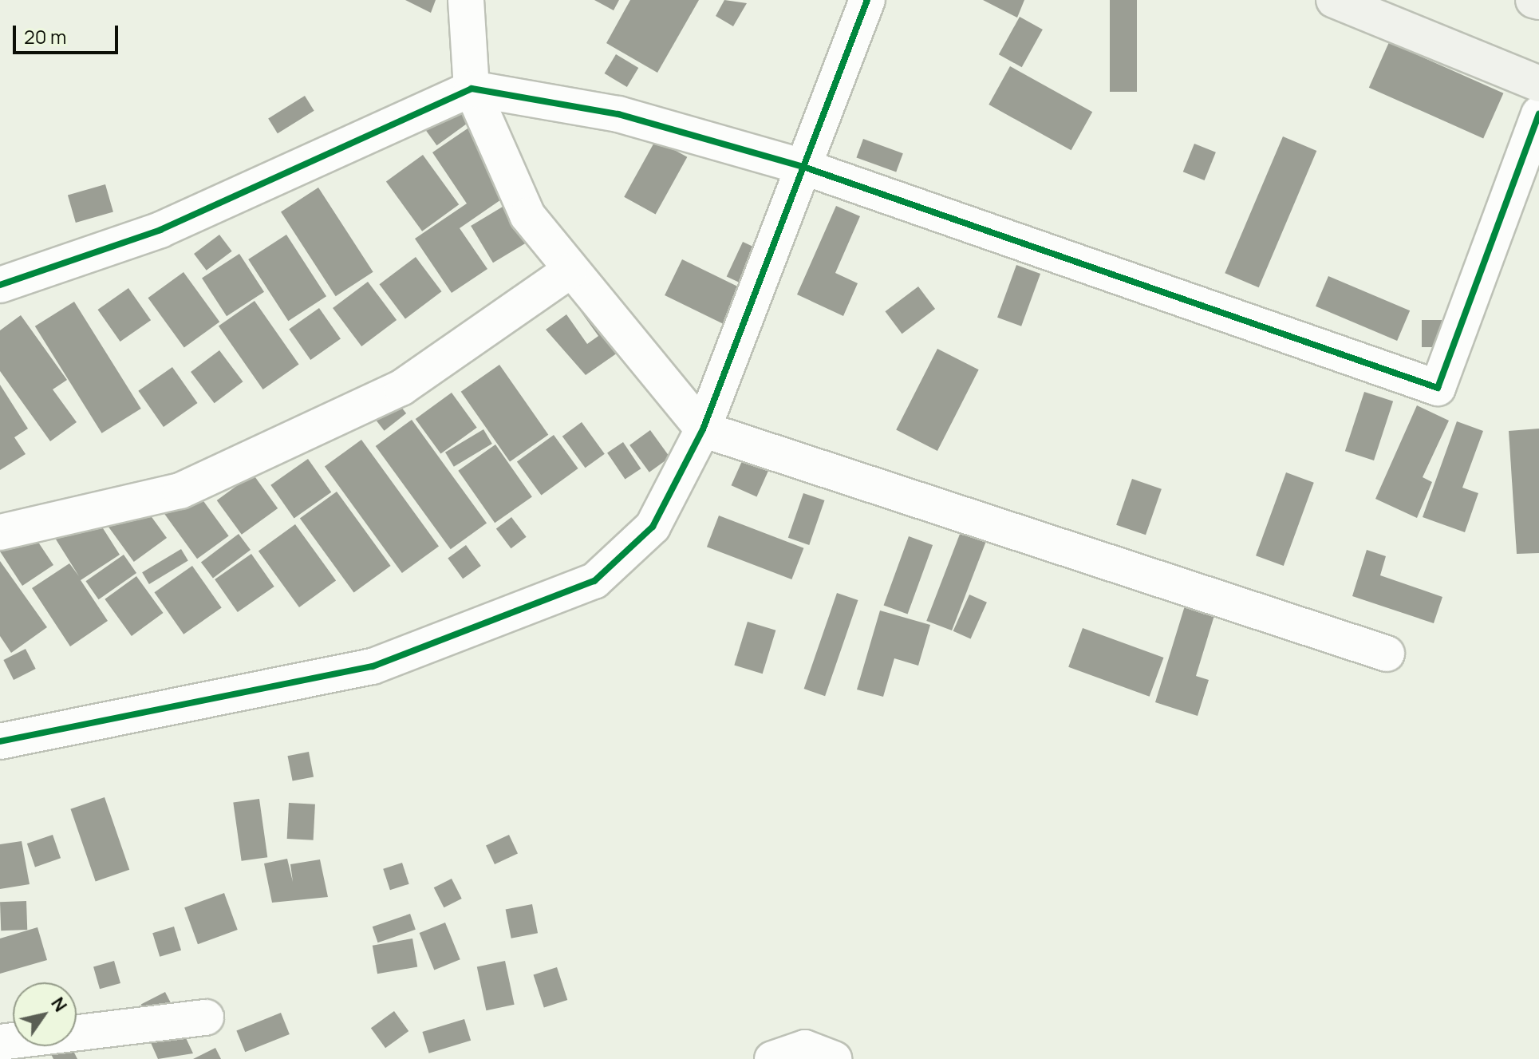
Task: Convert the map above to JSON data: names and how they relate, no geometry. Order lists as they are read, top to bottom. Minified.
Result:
{"scale_bar":"20 m","north":"top right"}
